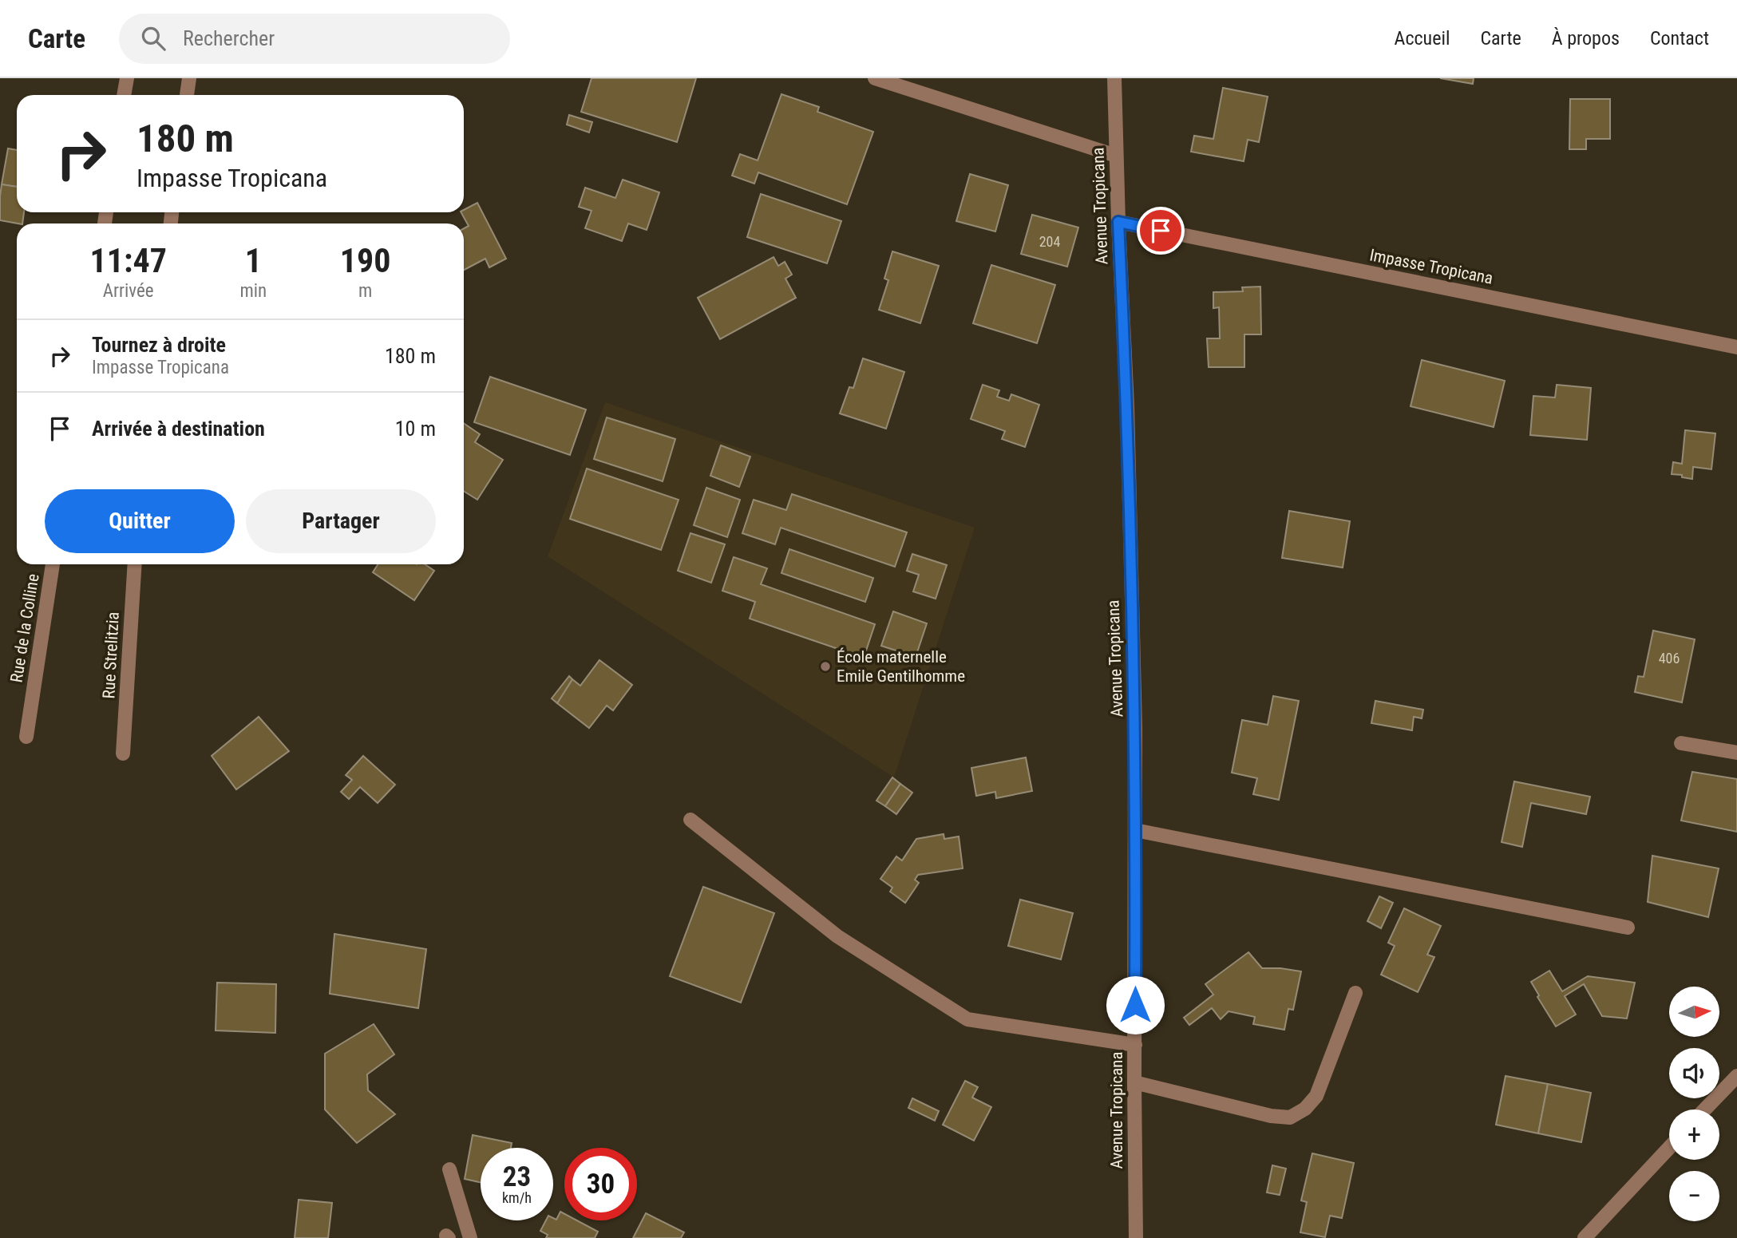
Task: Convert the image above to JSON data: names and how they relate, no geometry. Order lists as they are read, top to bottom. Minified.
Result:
{"streets":{"street":["Avenue Tropicana","Impasse Tropicana","Rue de la Colline","Rue Strelitzia"]},"crossings":[["Avenue Tropicana","Impasse Tropicana"]],"places":["École maternelle Emile Gentilhomme"],"house_numbers":["204","406"],"north":"right","page":{"header":"Carte","search":"Rechercher","nav":["Accueil","Carte","À propos","Contact"],"turn":["180 m","Impasse Tropicana"],"eta":["11:47","Arrivée","1","min","190","m"],"list":[{"name":"Tournez à droite","note":"Impasse Tropicana","value":"180 m"},{"name":"Arrivée à destination","value":"10 m"}],"buttons":["Quitter","Partager"],"map_buttons":["+","−"],"speed":"23 km/h","limit":"30"}}
